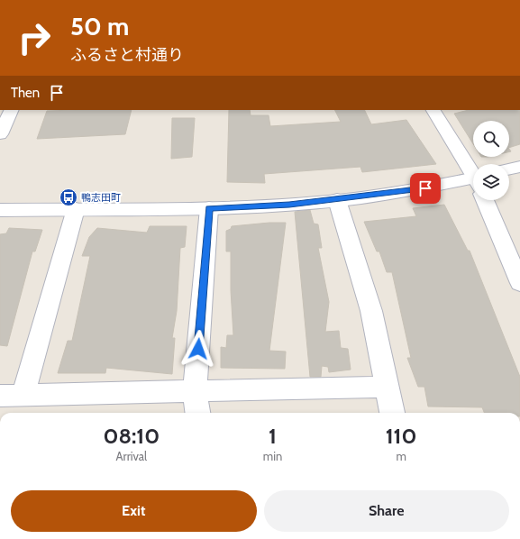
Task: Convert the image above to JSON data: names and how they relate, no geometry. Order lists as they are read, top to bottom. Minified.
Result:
{"places":{"bus stop":["鴨志田町"]},"page":{"turn":["50 m","ふるさと村通り"],"then":"Then","eta":["08:10","Arrival","1","min","110","m"],"buttons":["Exit","Share"]}}
